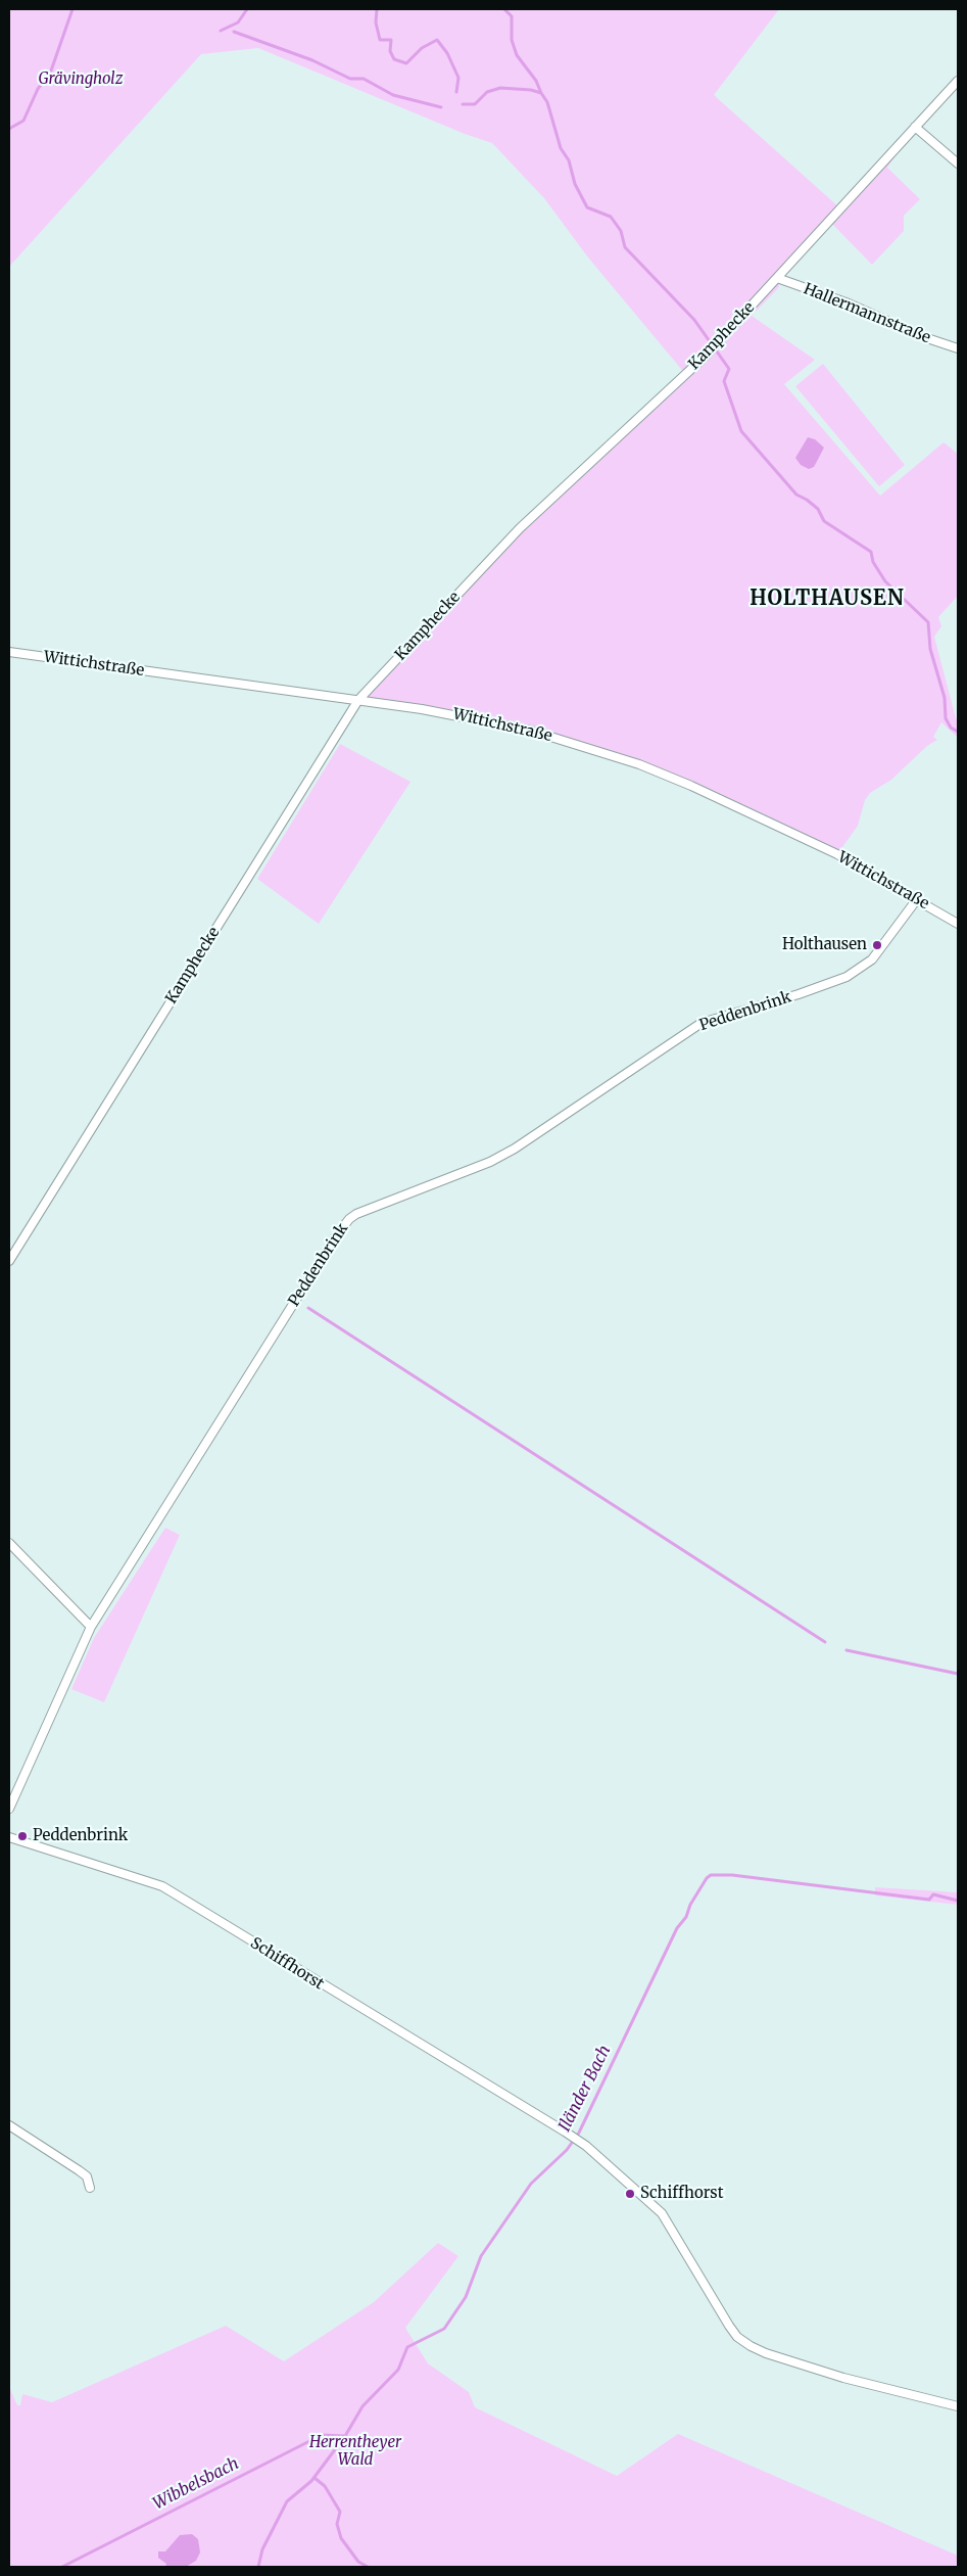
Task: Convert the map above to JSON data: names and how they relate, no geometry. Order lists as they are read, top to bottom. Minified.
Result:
{"streets":{"street":["Hallermannstraße","Kamphecke","Wittichstraße","Peddenbrink","Schiffhorst"]},"crossings":[["Hallermannstraße","Kamphecke"],["Kamphecke","Wittichstraße"],["Wittichstraße","Peddenbrink"]],"districts":["HOLTHAUSEN"],"water":["Iländer Bach","Wibbelsbach"],"parks":["Grävingholz","Herrentheyer Wald"],"places":["Holthausen","Peddenbrink","Schiffhorst"]}
